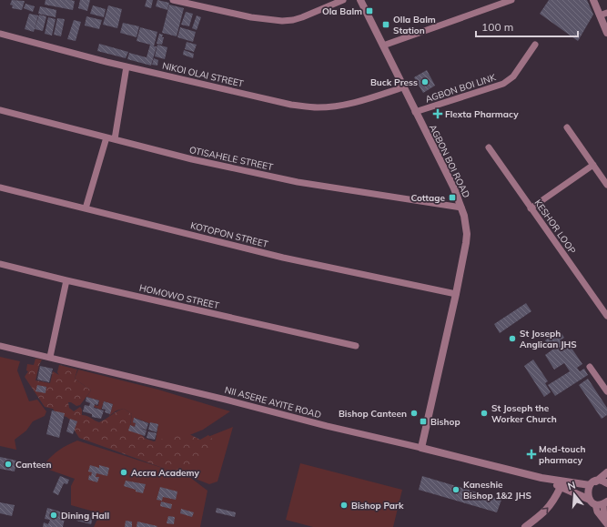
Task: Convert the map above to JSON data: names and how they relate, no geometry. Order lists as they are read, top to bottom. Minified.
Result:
{"streets":{"street":["NIKOI OLAI STREET","AGBON BOI LINK","OTISAHELE STREET","AGBON BOI ROAD","KESHOR LOOP","KOTOPON STREET","HOMOWO STREET","NII ASERE AYITE ROAD"]},"crossings":[["NIKOI OLAI STREET","AGBON BOI ROAD"],["AGBON BOI LINK","AGBON BOI ROAD"],["OTISAHELE STREET","AGBON BOI ROAD"],["AGBON BOI ROAD","KOTOPON STREET"],["AGBON BOI ROAD","NII ASERE AYITE ROAD"]],"places":{"transit":["Ola Balm","Olla Balm Station","Cottage","Bishop"],"other":["Buck Press","St Joseph Anglican JHS","Bishop Canteen","St Joseph the Worker Church","Canteen","Accra Academy","Kaneshie Bishop 1&2 JHS","Bishop Park","Dining Hall"],"health":["Flexta Pharmacy","Med-touch pharmacy"]},"scale_bar":"100 m","north":"top"}
